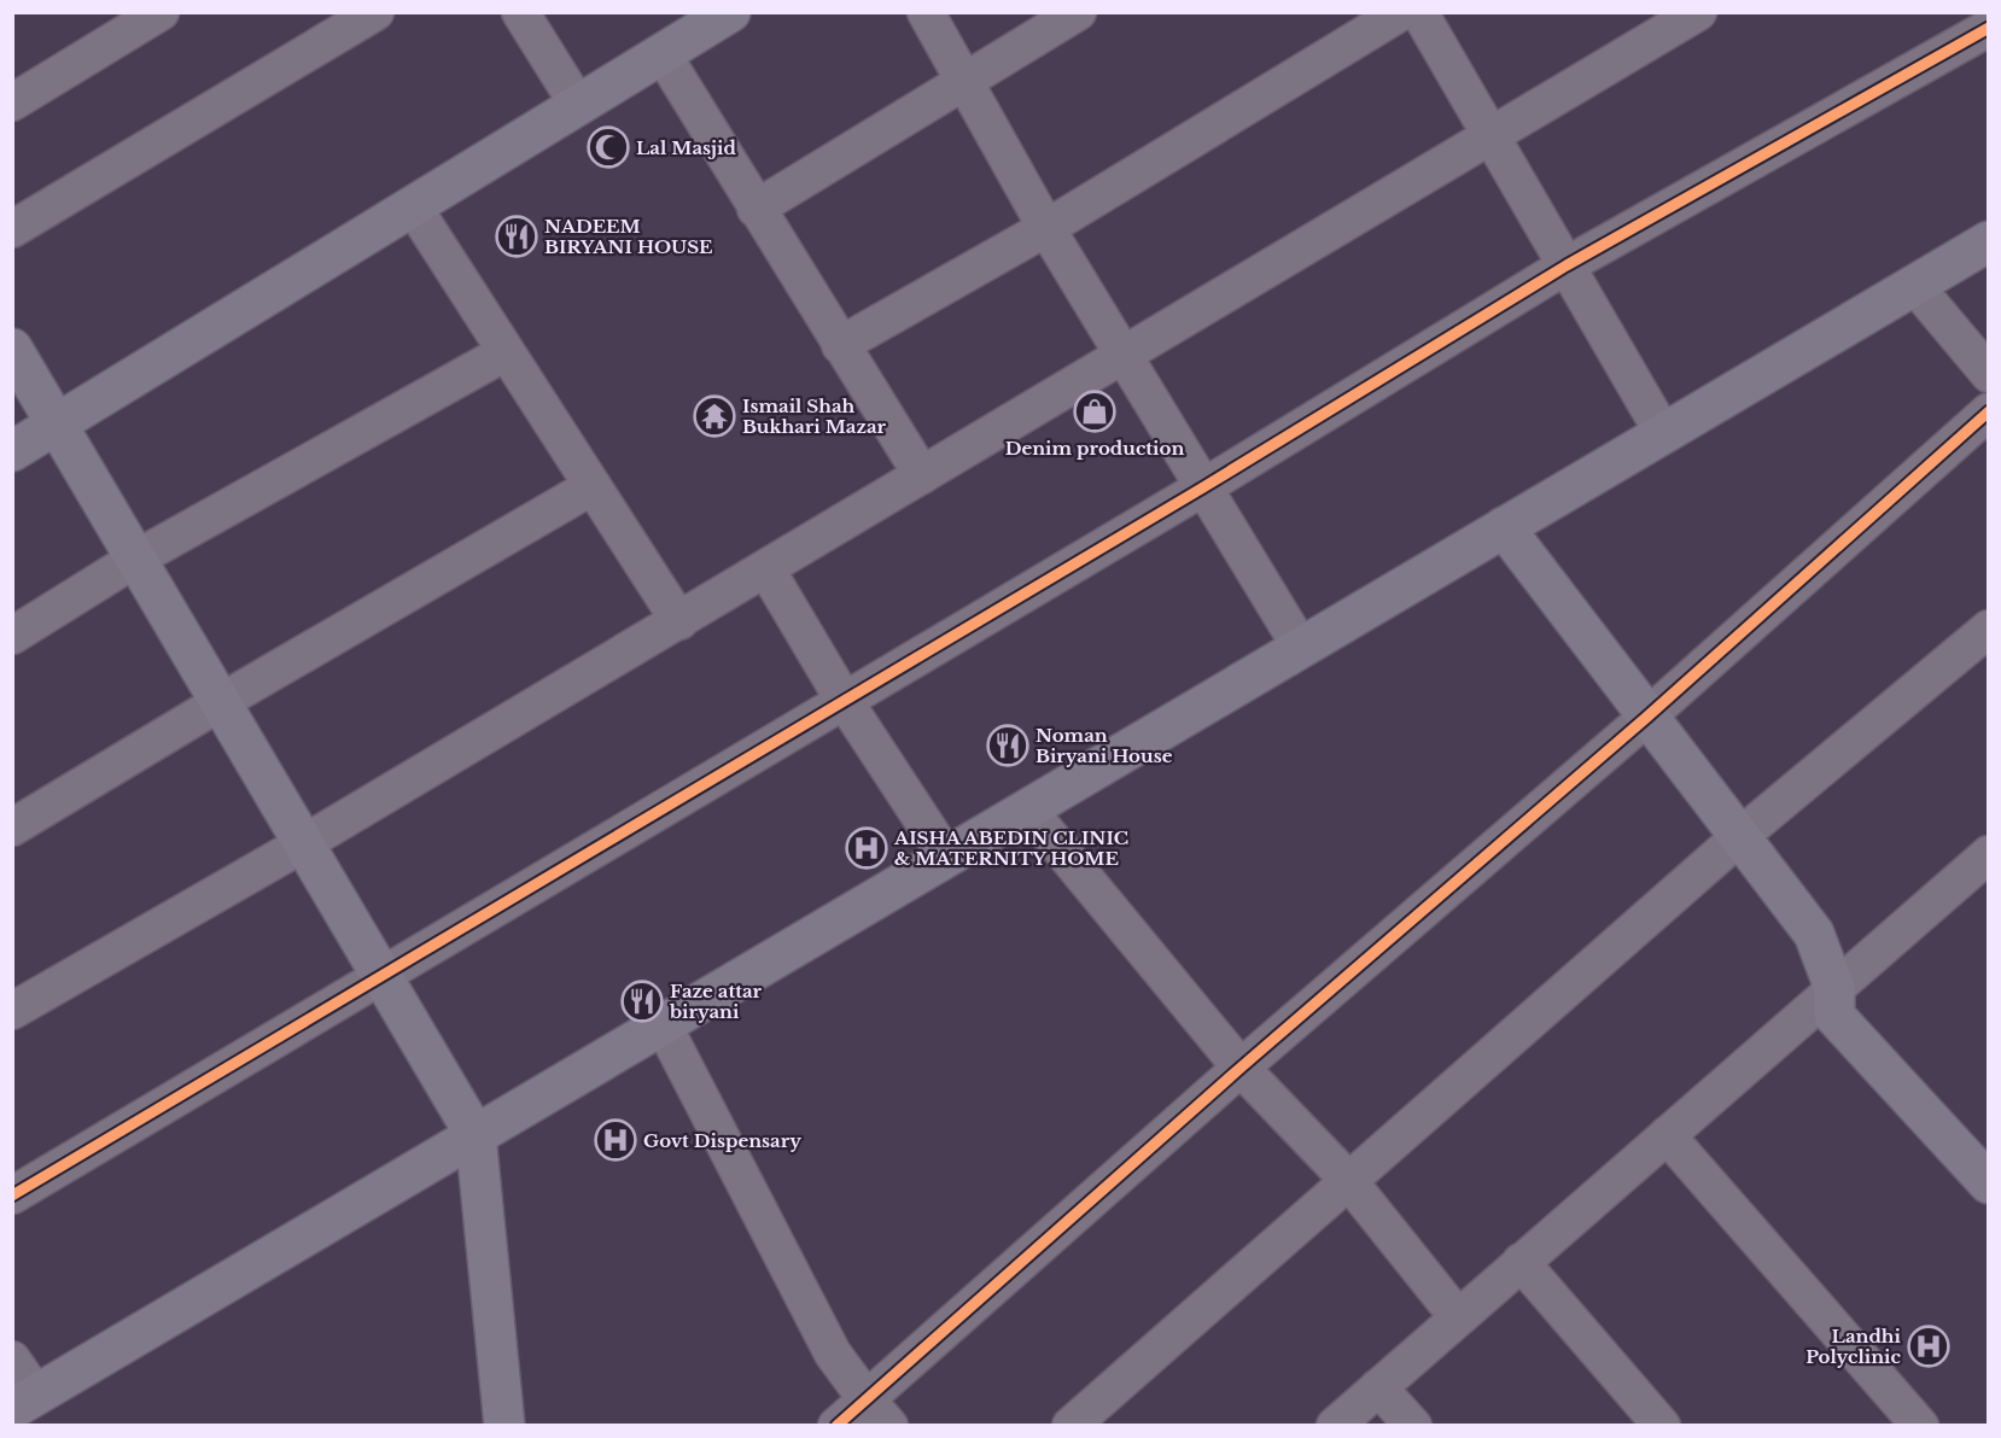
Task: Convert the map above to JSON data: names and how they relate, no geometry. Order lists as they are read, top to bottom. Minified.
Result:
{"places":{"mosque":["Lal Masjid"],"restaurant":["NADEEM BIRYANI HOUSE","Noman Biryani House","Faze attar biryani"],"shop":["Denim production"],"temple":["Ismail Shah Bukhari Mazar"],"hospital":["AISHA ABEDIN CLINIC & MATERNITY HOME","Govt Dispensary","Landhi Polyclinic"]}}
